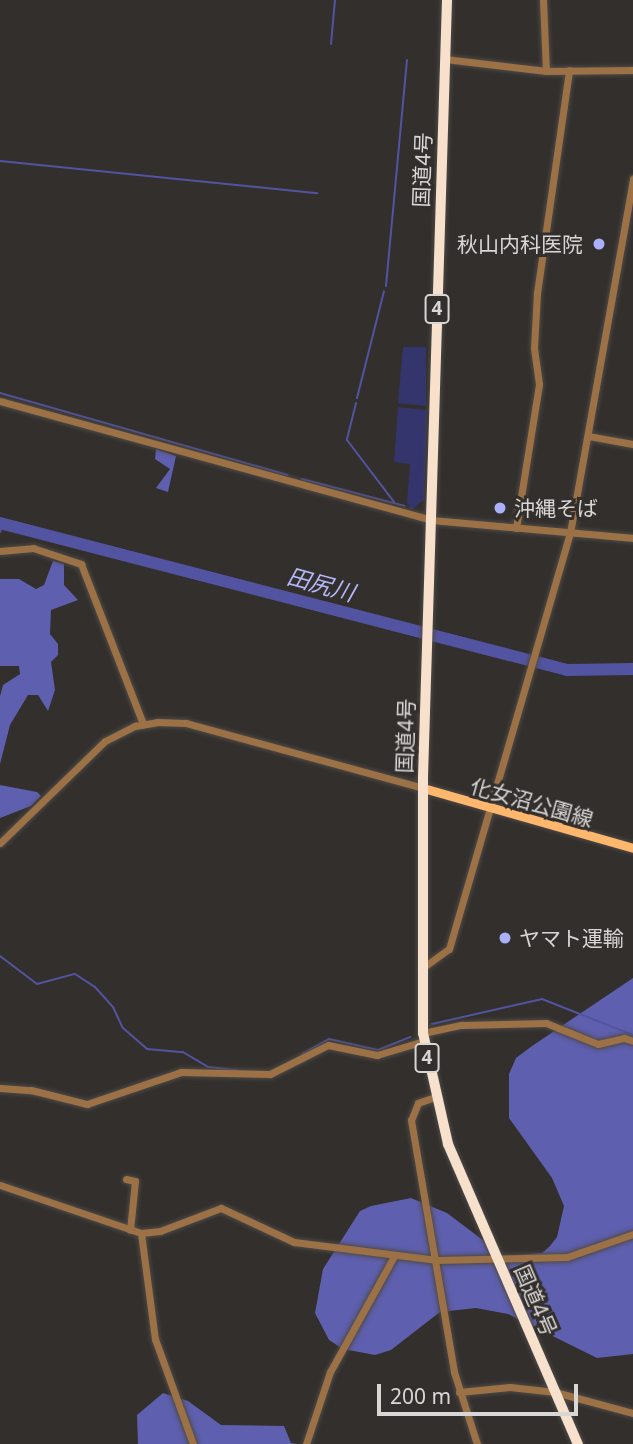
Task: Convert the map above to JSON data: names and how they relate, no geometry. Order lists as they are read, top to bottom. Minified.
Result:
{"streets":{"highway":["国道4号","4"],"main road":["化女沼公園線"]},"crossings":[["国道4号","化女沼公園線"]],"water":["田尻川"],"places":["秋山内科医院","沖縄そば","ヤマト運輸"],"scale_bar":"200 m"}
